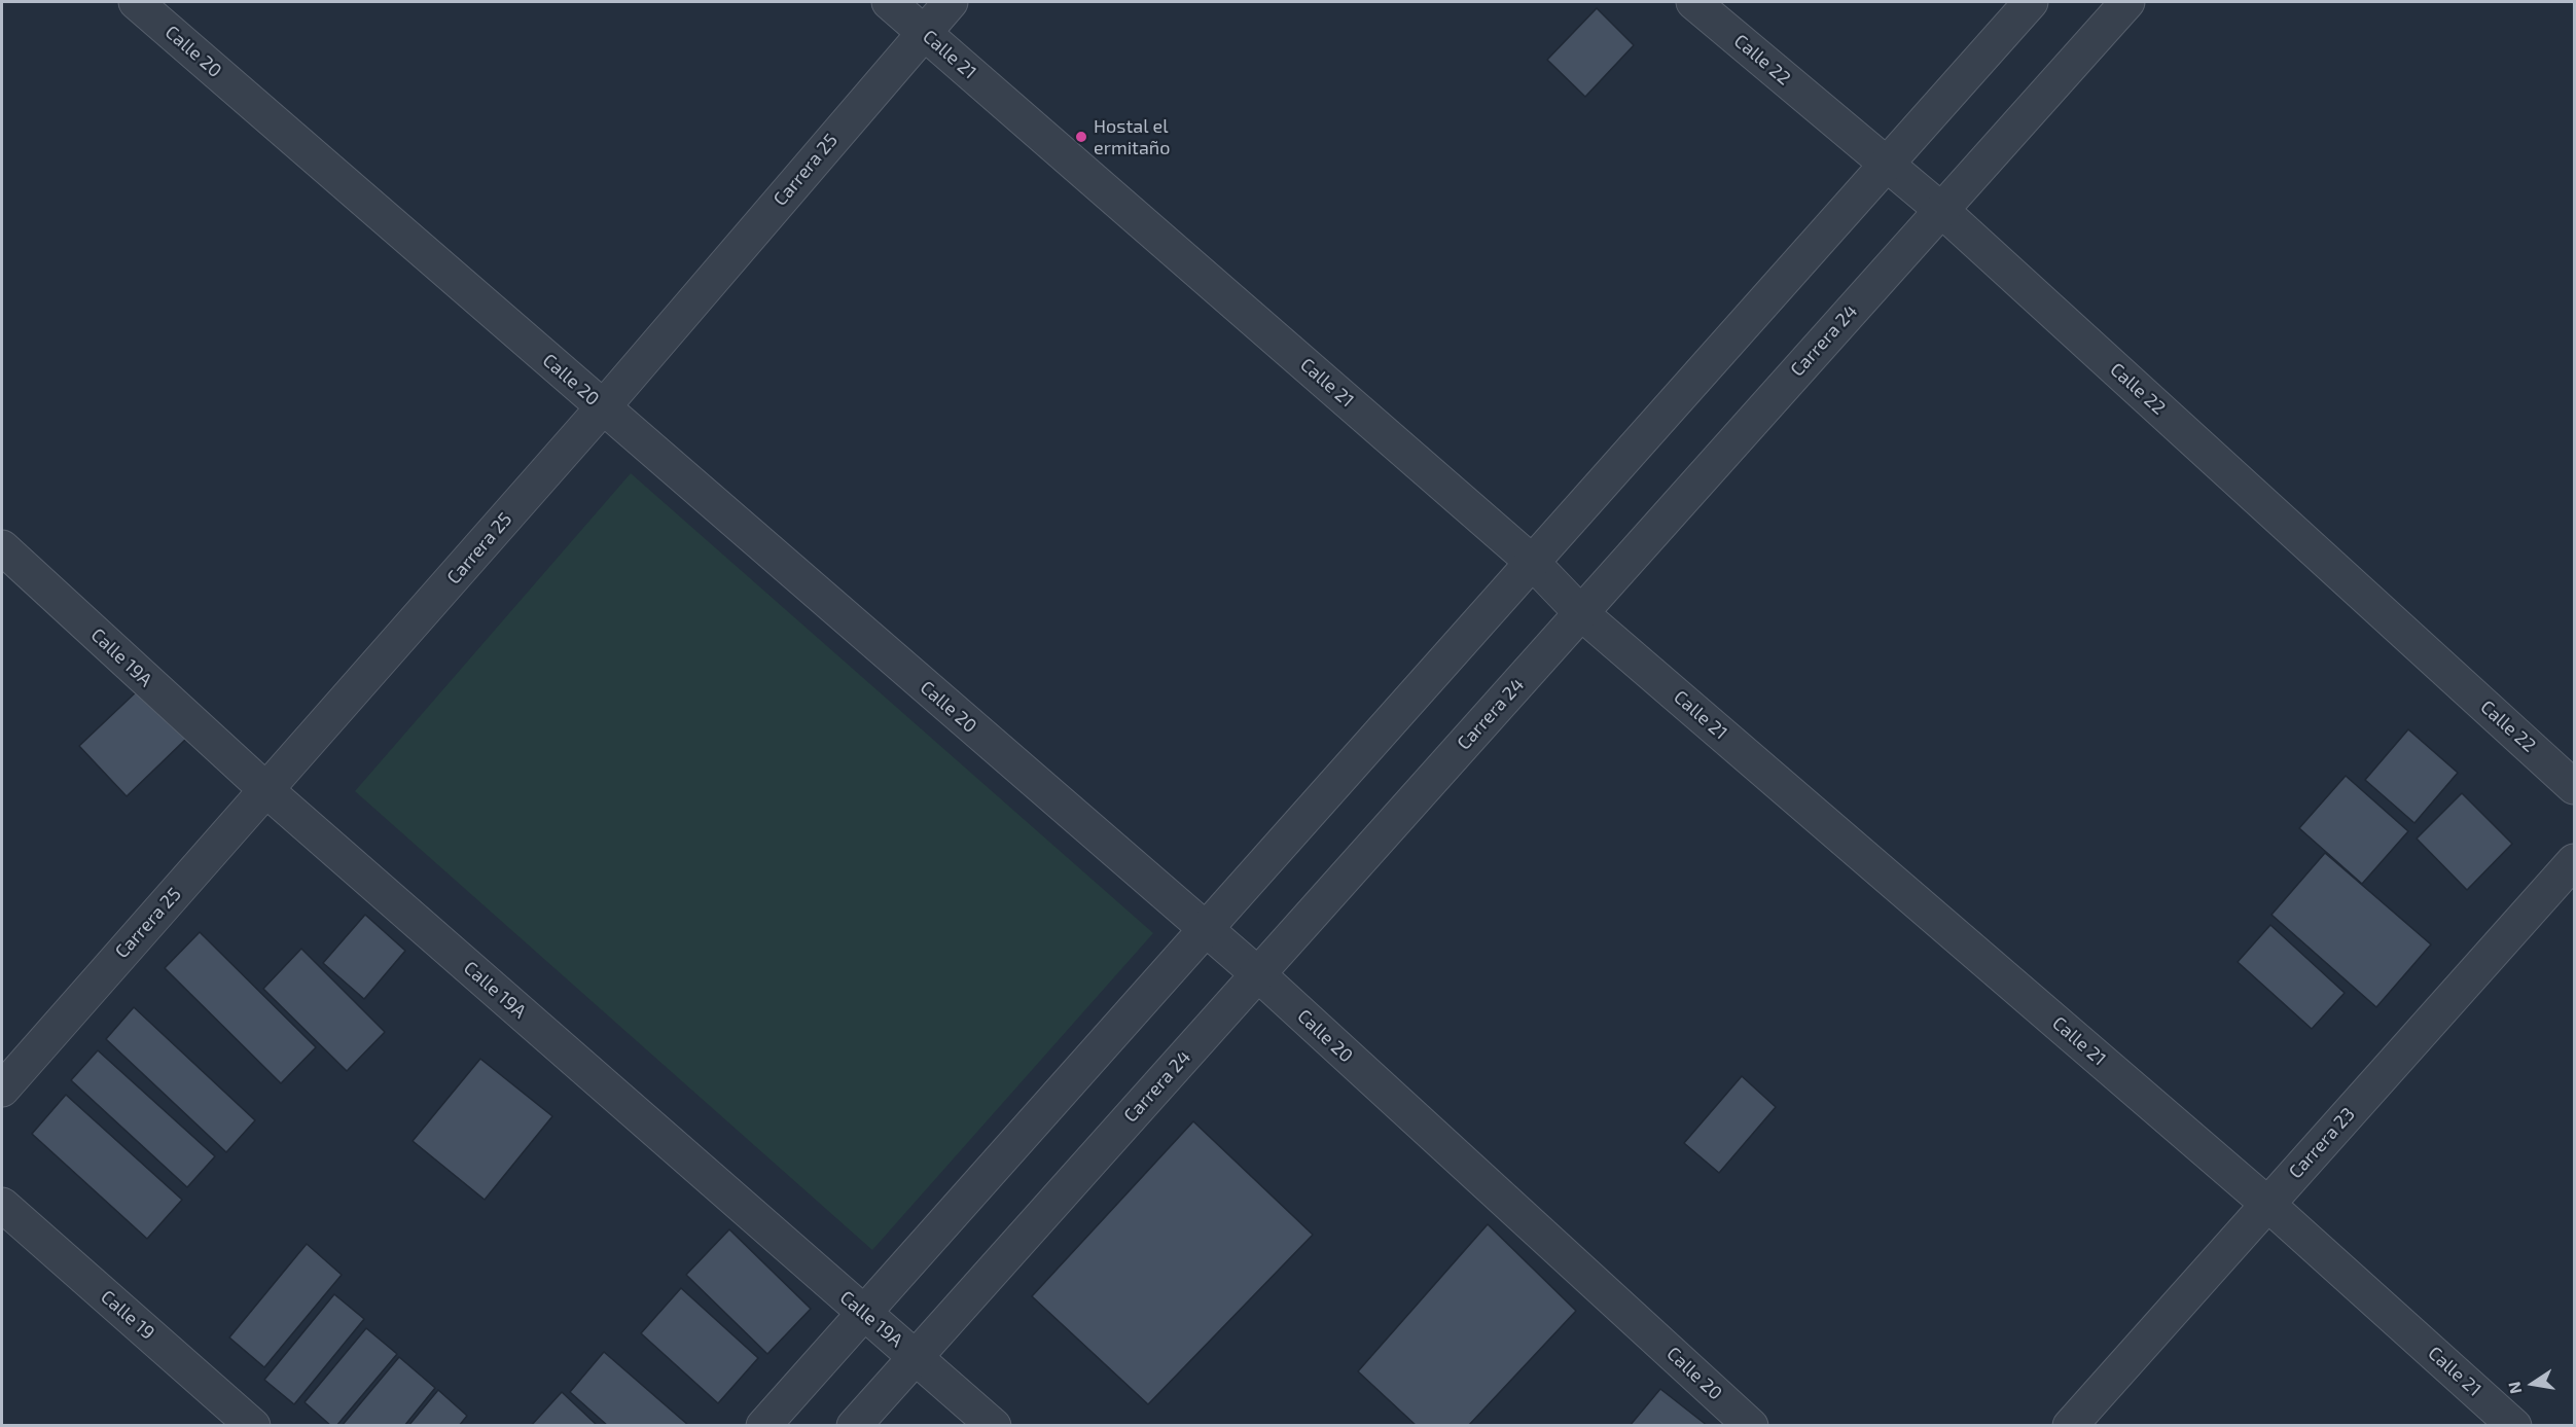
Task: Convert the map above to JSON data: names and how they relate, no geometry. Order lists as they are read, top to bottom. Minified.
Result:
{"streets":{"street":["Calle 20","Calle 21","Calle 22","Carrera 25","Carrera 24","Calle 19A","Carrera 23","Calle 19"]},"crossings":[["Calle 20","Carrera 25"],["Calle 20","Carrera 24"],["Calle 21","Carrera 25"],["Calle 21","Carrera 24"],["Calle 21","Carrera 23"],["Calle 22","Carrera 24"],["Carrera 25","Calle 19A"],["Carrera 24","Calle 19A"]],"places":["Hostal el ermitaño"],"north":"left"}
